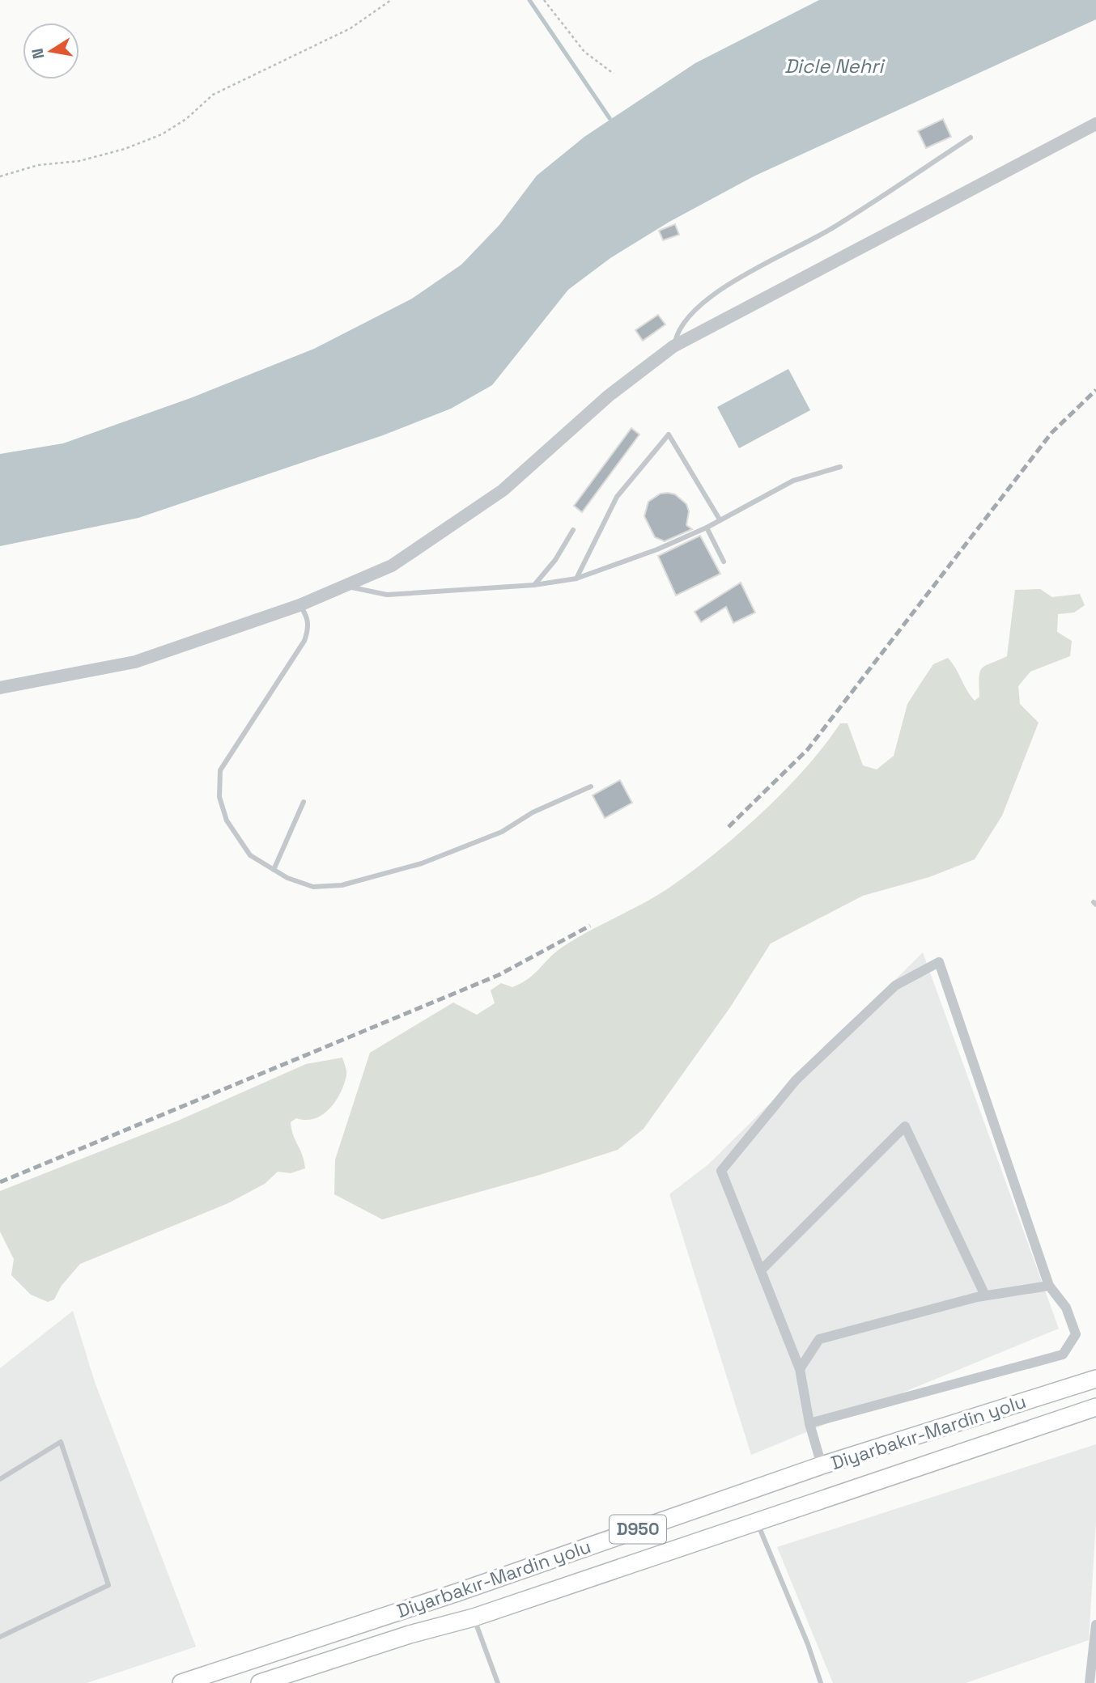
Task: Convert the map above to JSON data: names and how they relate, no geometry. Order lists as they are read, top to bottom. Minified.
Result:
{"streets":{"highway":["Diyarbakır-Mardin yolu","D950"]},"water":["Dicle Nehri"],"north":"left"}
